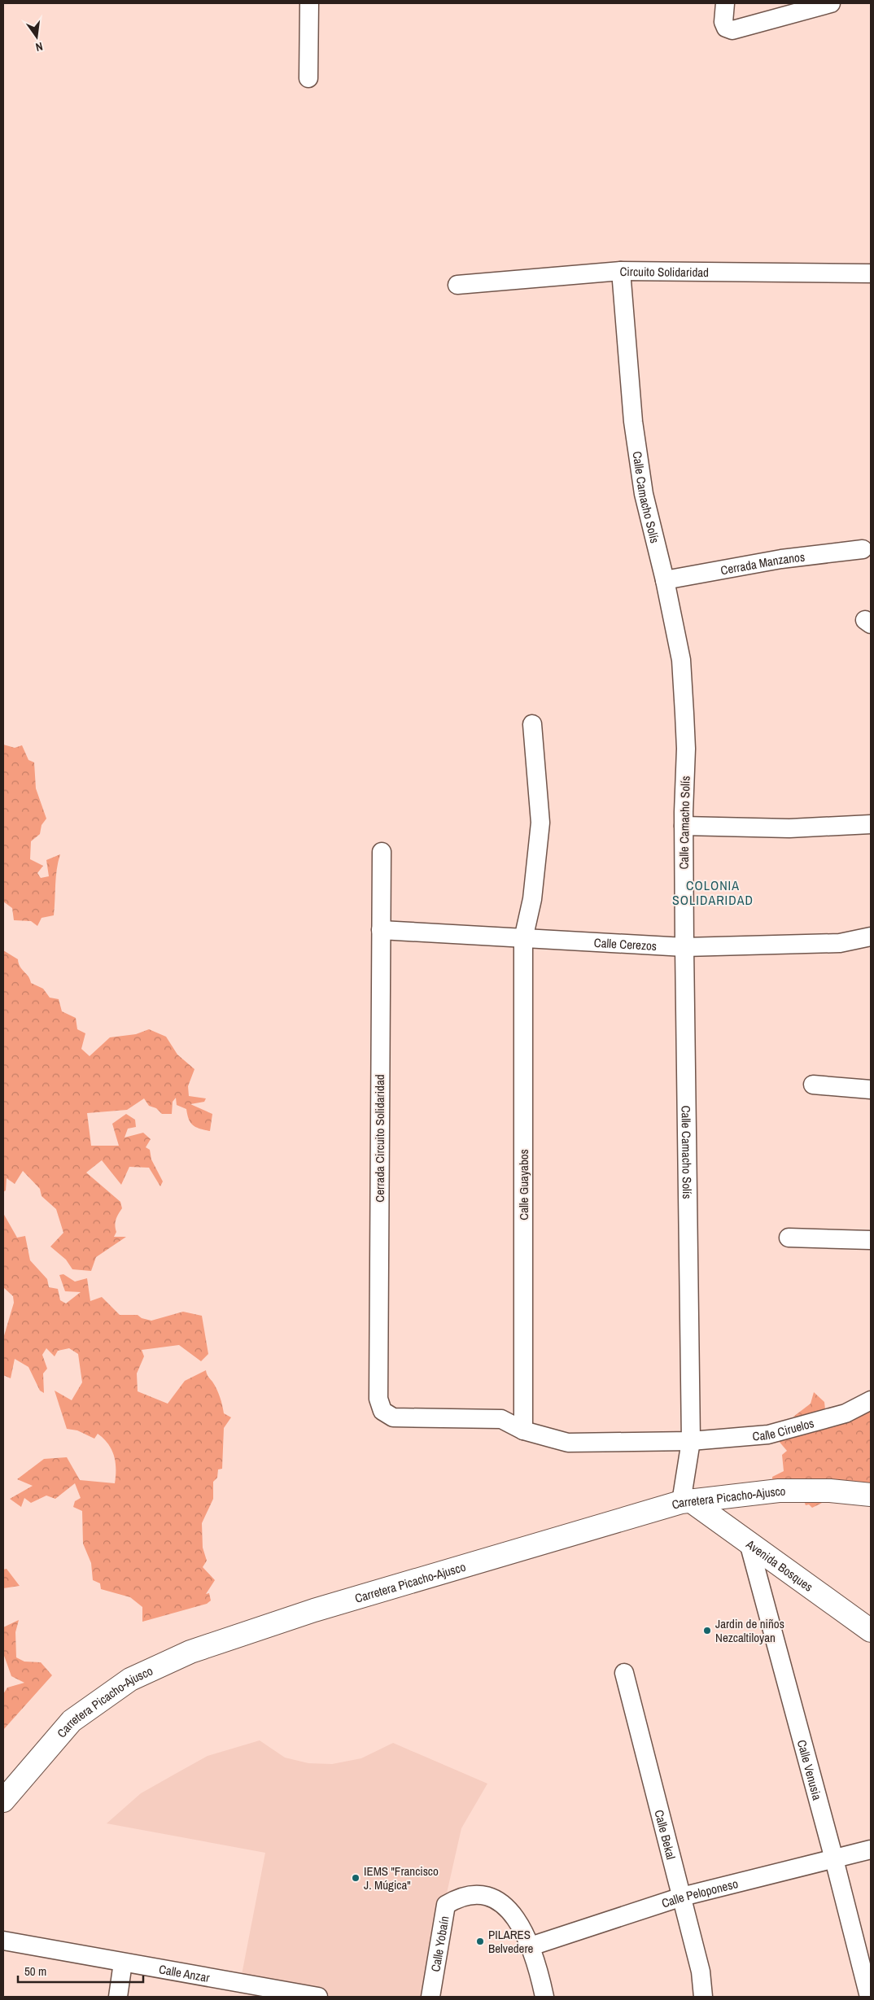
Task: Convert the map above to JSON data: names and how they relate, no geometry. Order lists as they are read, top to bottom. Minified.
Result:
{"streets":{"main road":["Carretera Picacho-Ajusco","Avenida Bosques"],"street":["Circuito Solidaridad","Calle Camacho Solís","Cerrada Manzanos","Calle Cerezos","Cerrada Circuito Solidaridad","Calle Guayabos","Calle Ciruelos","Calle Venusia","Calle Bekal","Calle Peloponeso","Calle Yobaín","Calle Anzar"]},"crossings":[["Circuito Solidaridad","Calle Camacho Solís"],["Calle Camacho Solís","Cerrada Manzanos"],["Calle Camacho Solís","Calle Cerezos"],["Calle Camacho Solís","Calle Ciruelos"],["Calle Camacho Solís","Carretera Picacho-Ajusco"],["Calle Camacho Solís","Avenida Bosques"],["Calle Cerezos","Cerrada Circuito Solidaridad"],["Calle Cerezos","Calle Guayabos"],["Cerrada Circuito Solidaridad","Calle Ciruelos"],["Calle Guayabos","Calle Ciruelos"],["Carretera Picacho-Ajusco","Avenida Bosques"],["Avenida Bosques","Calle Venusia"],["Calle Venusia","Calle Peloponeso"],["Calle Bekal","Calle Peloponeso"],["Calle Peloponeso","Calle Yobaín"]],"districts":["COLONIA SOLIDARIDAD"],"places":["Jardin de niños Nezcaltiloyan","IEMS \"Francisco J. Múgica\"","PILARES Belvedere"],"scale_bar":"50 m","north":"bottom"}
